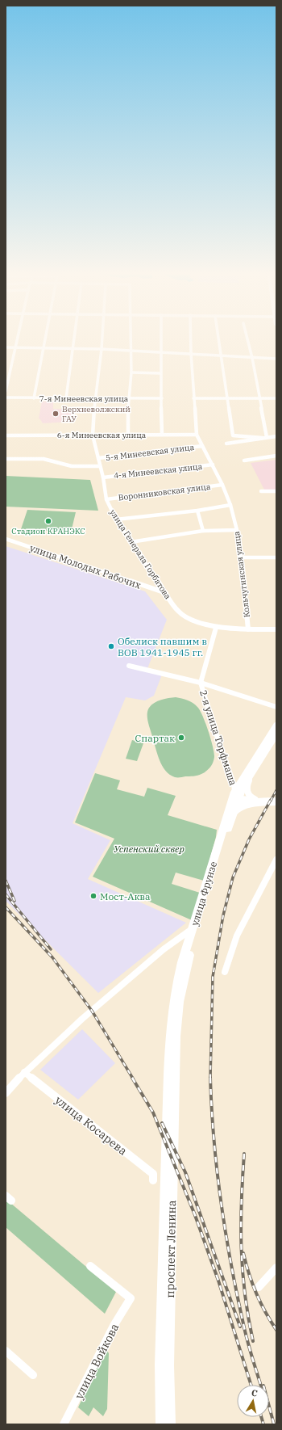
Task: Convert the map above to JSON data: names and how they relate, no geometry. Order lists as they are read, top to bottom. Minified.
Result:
{"streets":{"highway":["улица Фрунзе","проспект Ленина"],"street":["7-я Минеевская улица","6-я Минеевская улица","5-я Минеевская улица","4-я Минеевская улица","Воронниковская улица","улица Генерала Горбатова","улица Молодых Рабочих","Кольчугинская улица","2-я улица Торфмаша","улица Косарева","улица Войкова"]},"crossings":[["7-я Минеевская улица","улица Генерала Горбатова"],["6-я Минеевская улица","улица Генерала Горбатова"],["6-я Минеевская улица","Кольчугинская улица"],["5-я Минеевская улица","улица Генерала Горбатова"],["5-я Минеевская улица","Кольчугинская улица"],["4-я Минеевская улица","улица Генерала Горбатова"],["4-я Минеевская улица","Кольчугинская улица"],["Воронниковская улица","улица Генерала Горбатова"],["Воронниковская улица","Кольчугинская улица"],["улица Генерала Горбатова","улица Молодых Рабочих"],["улица Генерала Горбатова","2-я улица Торфмаша"],["2-я улица Торфмаша","улица Фрунзе"],["улица Фрунзе","проспект Ленина"]],"parks":["Успенский сквер"],"places":["Верхневолжский ГАУ","Стадион КРАНЭКС","Обелиск павшим в ВОВ 1941-1945 гг.","Спартак","Мост-Аква"],"north":"top"}
